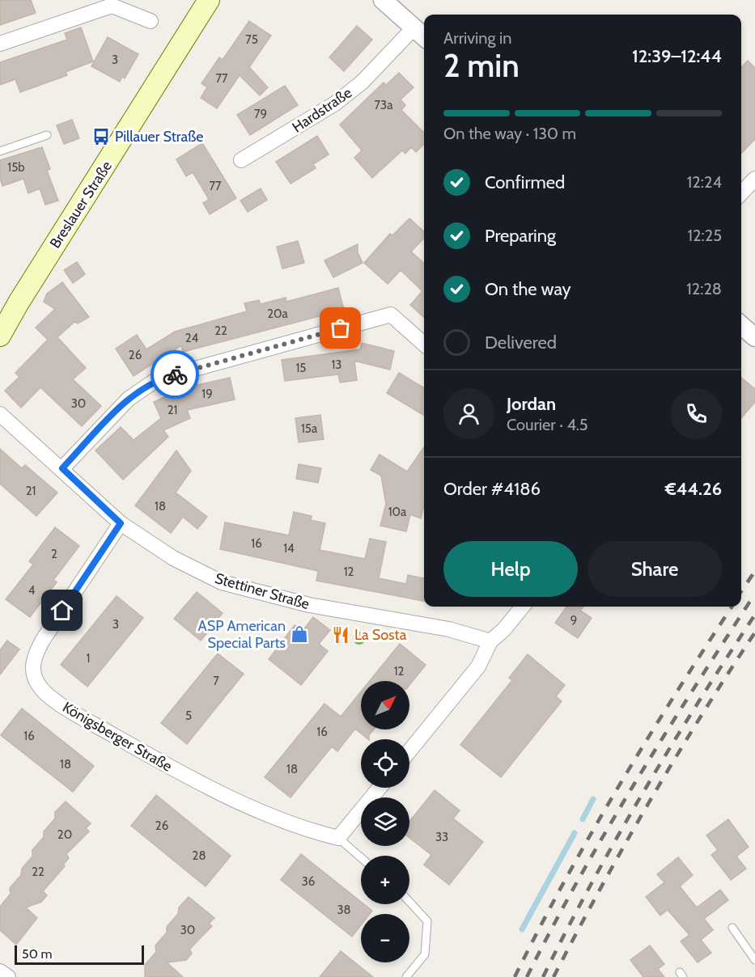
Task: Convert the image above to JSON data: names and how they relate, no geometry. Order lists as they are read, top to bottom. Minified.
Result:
{"streets":{"main road":["Breslauer Straße"],"street":["Hardstraße","Stettiner Straße","Königsberger Straße"]},"crossings":[["Stettiner Straße","Königsberger Straße"]],"places":{"bus stop":["Pillauer Straße"],"shop":["ASP American Special Parts"],"restaurant":["La Sosta"]},"house_numbers":["75","3","77","73a","79","15b","77","20a","22","24","26","13","15","19","30","21","15a","21","18","10a","16","14","2","12","4","9","3","1","12","7","5","16","16","18","18","26","20","33","28","22","36","38","30"],"scale_bar":"50 m","north":"top right","page":{"heading":["2 min","Arriving in","12:39–12:44"],"panel":["Jordan","Courier · 4.5","Order #4186","€44.26"],"bar":"On the way · 130 m","list":[["Confirmed","12:24"],["Preparing","12:25"],["On the way","12:28"],"Delivered"],"buttons":["Help","Share"],"map_buttons":["+","−"],"scale":"50 m"}}
